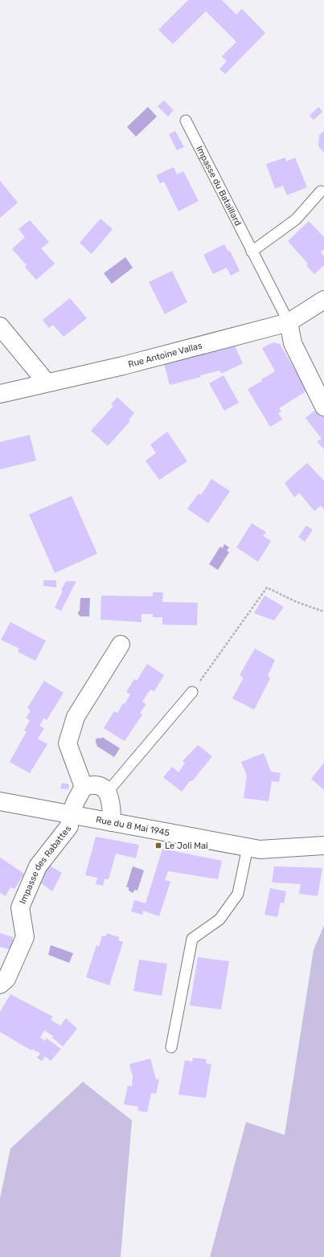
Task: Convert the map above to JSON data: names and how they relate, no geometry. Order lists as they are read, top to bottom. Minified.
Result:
{"streets":{"street":["Rue Antoine Vallas","Rue du 8 Mai 1945","Impasse des Rabattes"],"lane":["Impasse du Bataillard"]},"crossings":[["Impasse du Bataillard","Rue Antoine Vallas"],["Rue du 8 Mai 1945","Impasse des Rabattes"]],"places":{"transit":["Le Joli Mai"]}}
